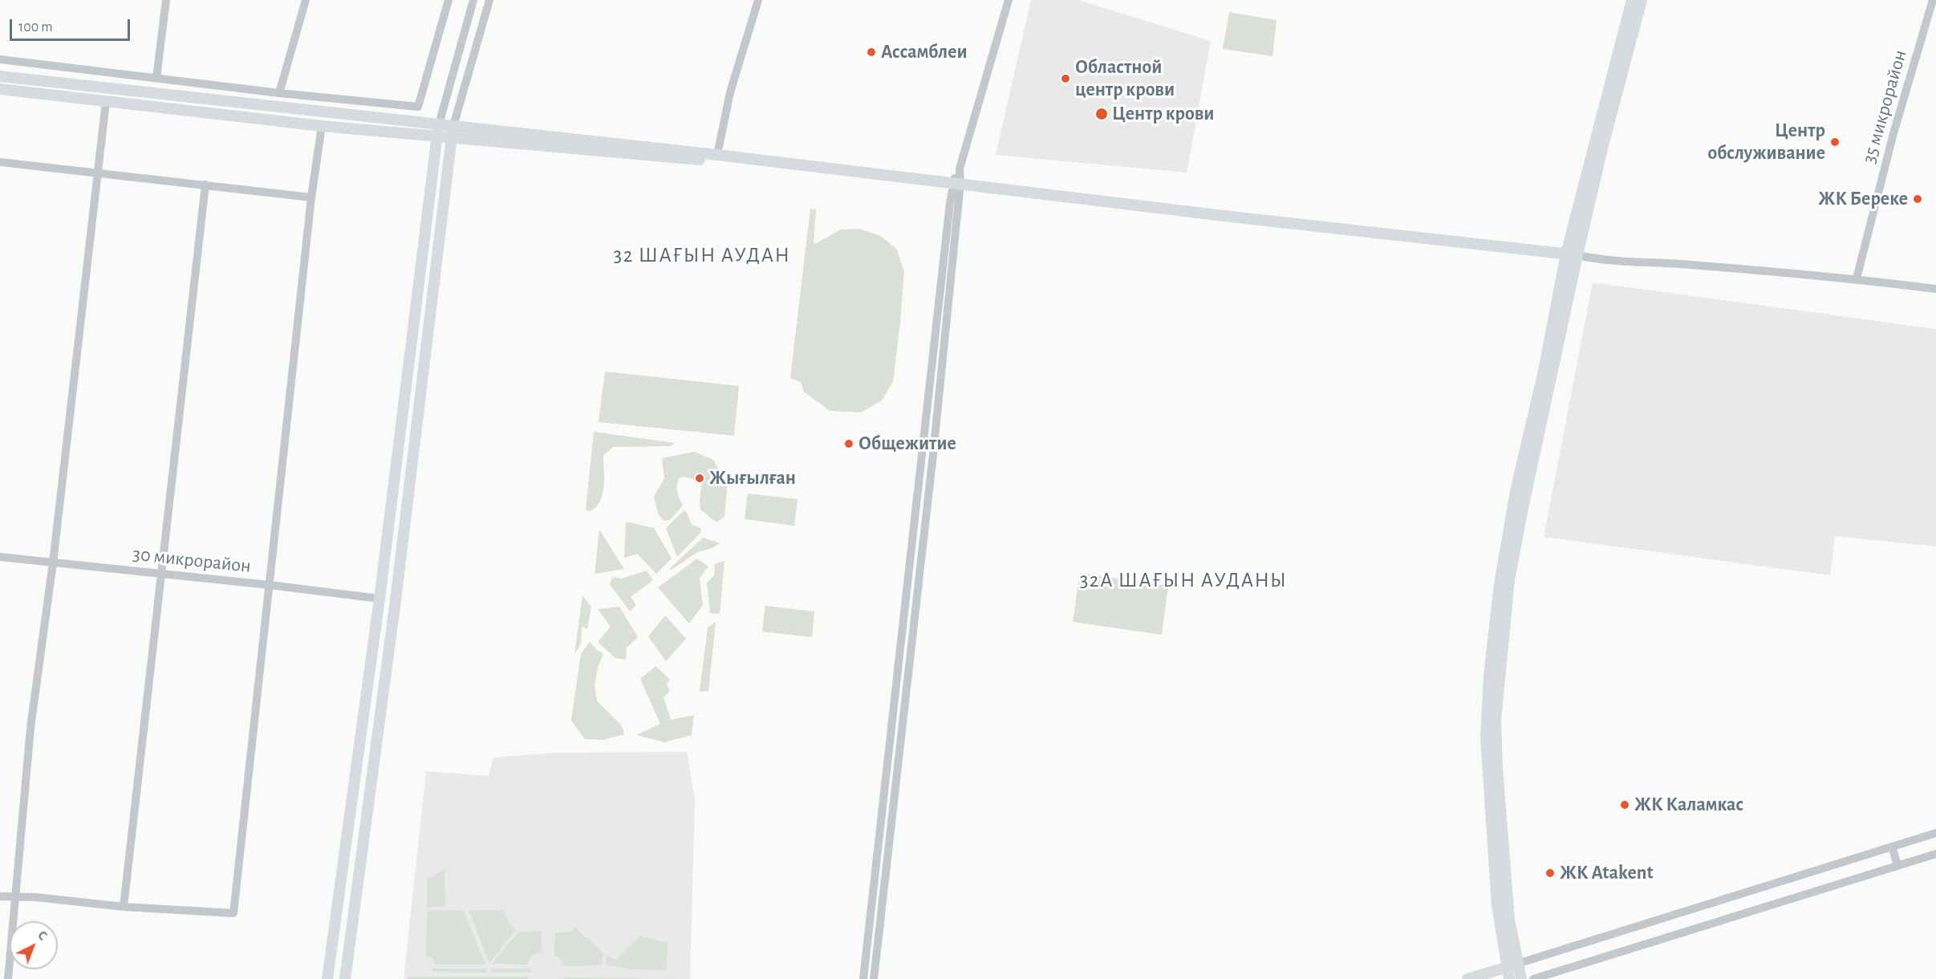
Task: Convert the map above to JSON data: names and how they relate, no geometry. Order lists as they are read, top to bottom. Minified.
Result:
{"streets":{"street":["35 микрорайон","30 микрорайон"]},"districts":["32 ШАҒЫН АУДАН","32А ШАҒЫН АУДАНЫ"],"places":["Ассамблеи","Областной центр крови","Центр крови","Центр обслуживание","ЖК Береке","Общежитие","Жығылған","ЖК Каламкас","ЖК Atakent"],"scale_bar":"100 m","north":"top right"}
